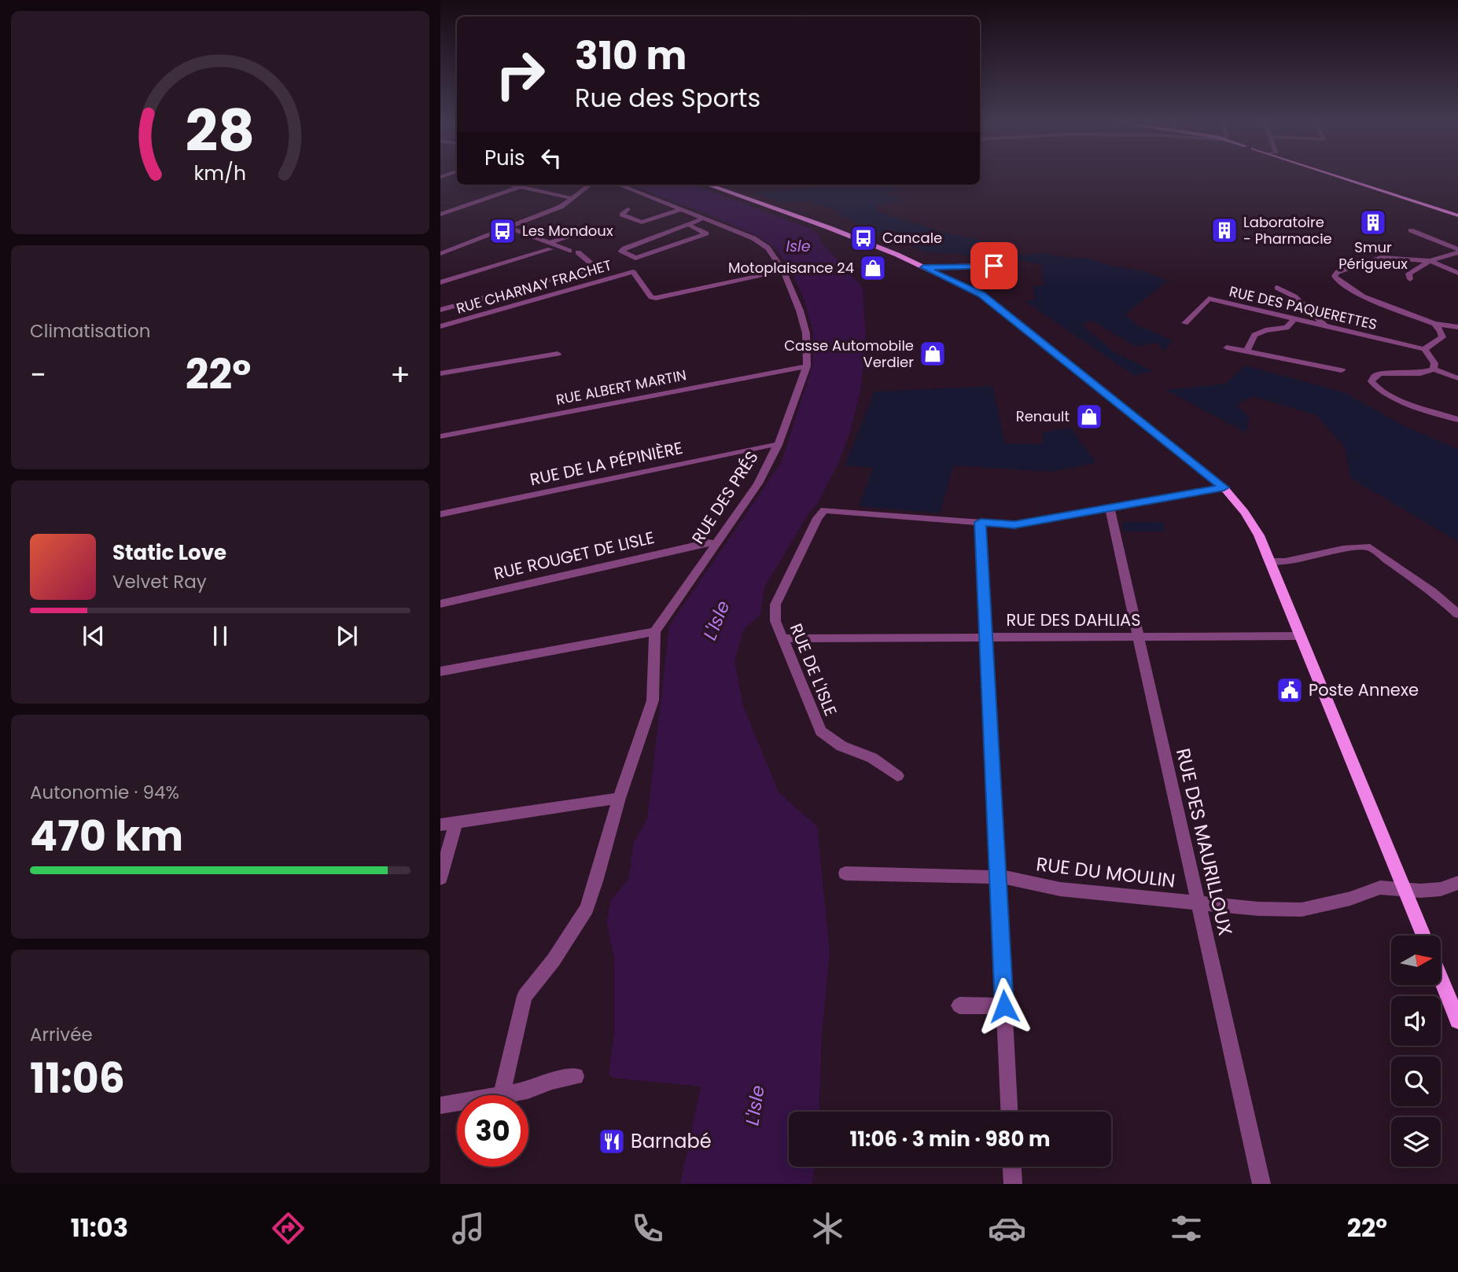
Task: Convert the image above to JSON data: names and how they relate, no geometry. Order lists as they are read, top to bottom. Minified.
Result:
{"streets":{"street":["RUE CHARNAY FRACHET","RUE DES PAQUERETTES","RUE ALBERT MARTIN","RUE DE LA PÉPINIÈRE","RUE DES PRÉS","RUE ROUGET DE LISLE","RUE DES DAHLIAS","RUE DE L'ISLE","RUE DES MAURILLOUX","RUE DU MOULIN"]},"crossings":[["RUE CHARNAY FRACHET","RUE DES PRÉS"],["RUE ALBERT MARTIN","RUE DES PRÉS"],["RUE DE LA PÉPINIÈRE","RUE DES PRÉS"],["RUE DES PRÉS","RUE ROUGET DE LISLE"],["RUE DES DAHLIAS","RUE DE L'ISLE"],["RUE DES DAHLIAS","RUE DES MAURILLOUX"],["RUE DES MAURILLOUX","RUE DU MOULIN"]],"water":["Isle","L'Isle"],"places":{"building":["Smur Périgueux","Laboratoire - Pharmacie"],"bus stop":["Les Mondoux","Cancale"],"shop":["Motoplaisance 24","Casse Automobile Verdier","Renault"],"public building":["Poste Annexe"],"restaurant":["Barnabé"]},"north":"right","page":{"turn":["310 m","Rue des Sports"],"then":"Puis","tile":["Climatisation",["Autonomie · 94%","470 km"],["Arrivée","11:06"]],"heat":["−","22°","+"],"song":["Static Love","Velvet Ray"],"limit":"30","trip":"11:06 · 3 min · 980 m","tabs":["11:03","22°"],"gauge":["28","km/h"]}}
